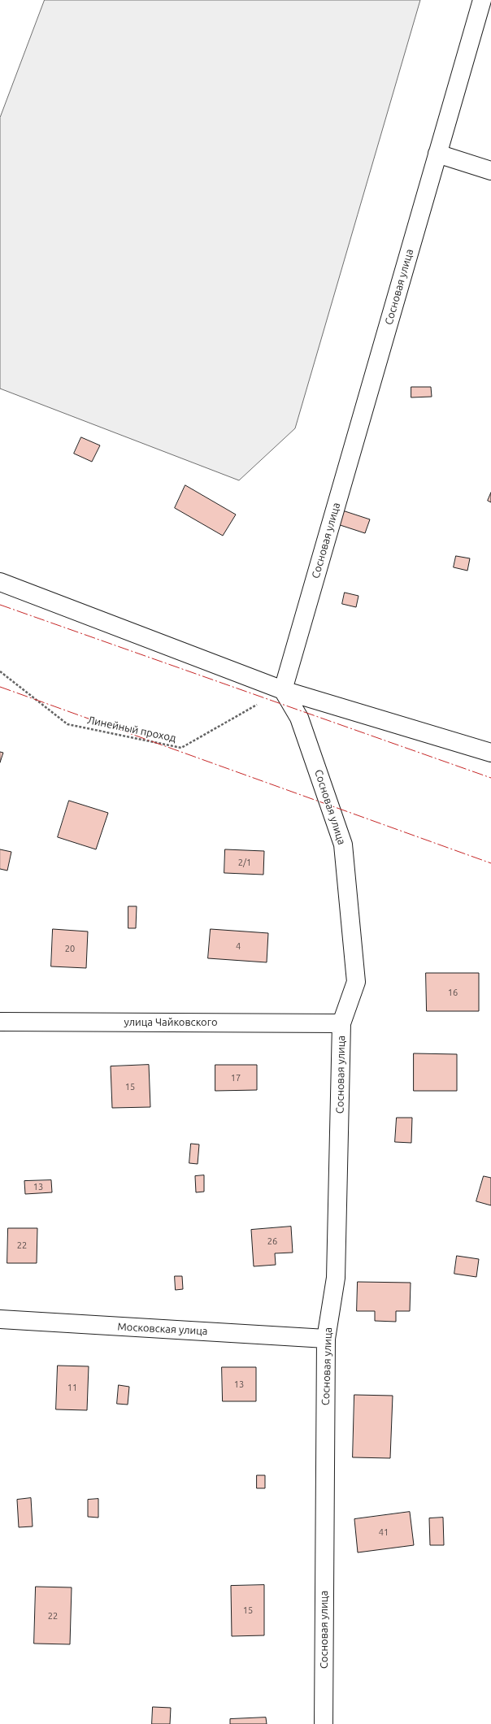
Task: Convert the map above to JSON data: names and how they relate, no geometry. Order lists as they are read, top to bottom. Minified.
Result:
{"streets":{"street":["Сосновая улица","улица Чайковского","Московская улица"],"path":["Линейный проход"]},"crossings":[["Сосновая улица","Линейный проход"],["Сосновая улица","улица Чайковского"],["Сосновая улица","Московская улица"]],"house_numbers":["2/1","4","20","16","17","15","13","26","22","13","11","41","15","22"]}
